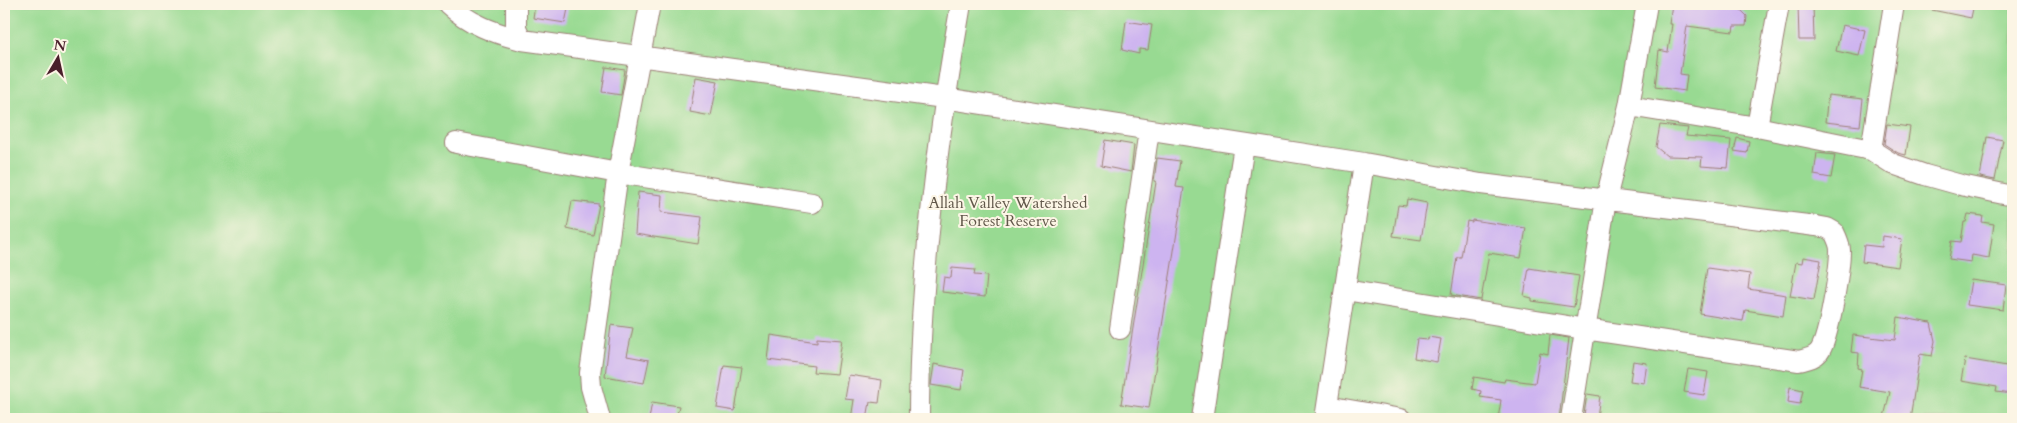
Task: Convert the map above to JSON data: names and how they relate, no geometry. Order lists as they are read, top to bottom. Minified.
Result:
{"parks":["Allah Valley Watershed Forest Reserve"],"north":"top"}
